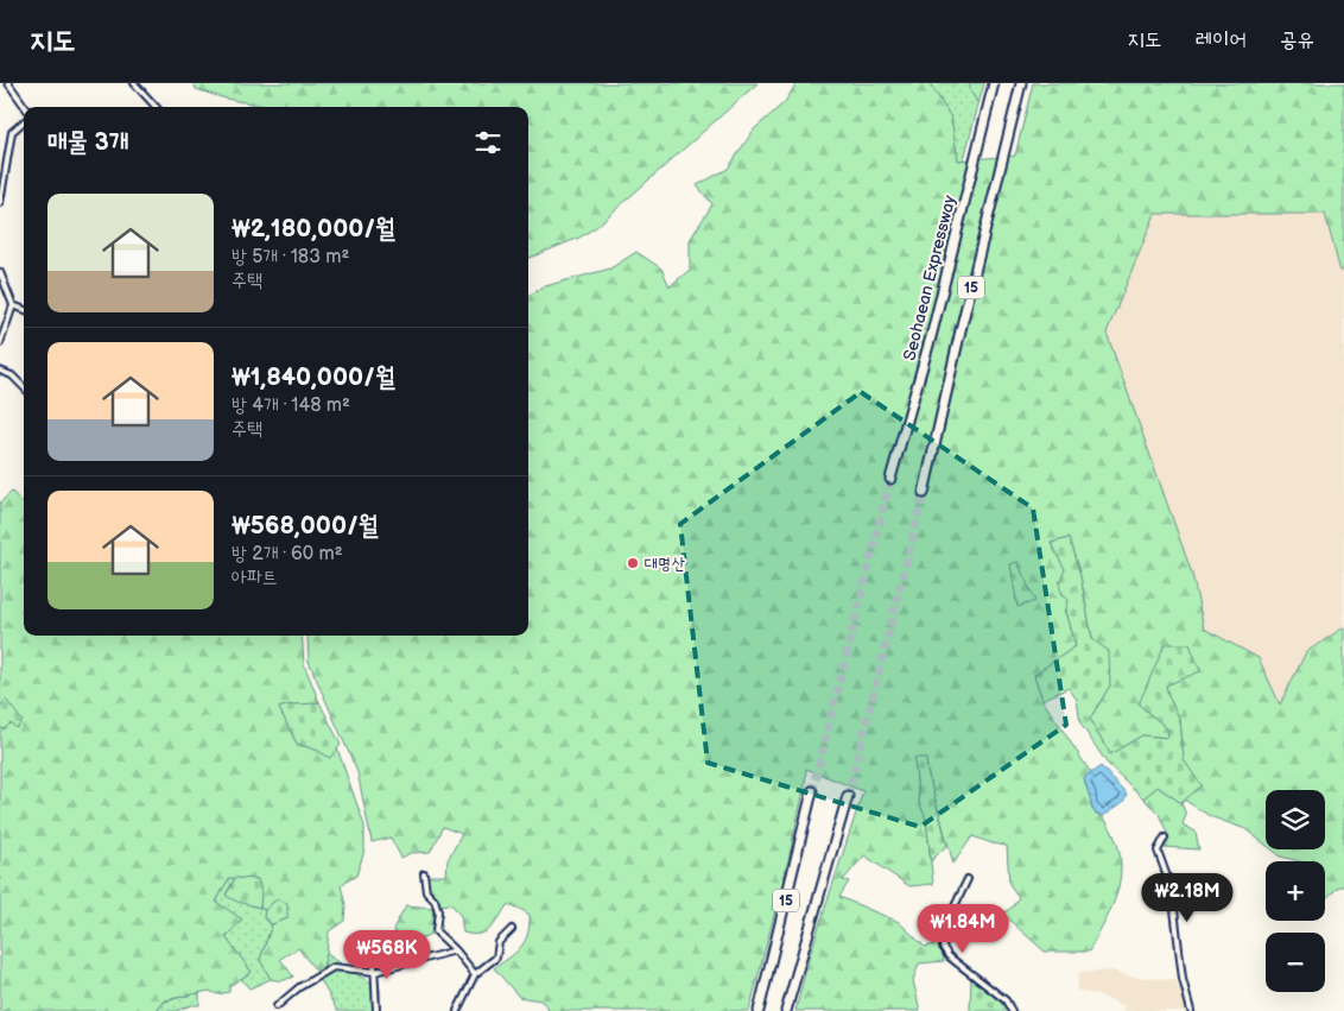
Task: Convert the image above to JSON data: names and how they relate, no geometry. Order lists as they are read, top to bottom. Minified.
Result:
{"streets":{"highway":["Seohaean Expressway","15"]},"places":["대명산"],"page":{"header":"지도","nav":["지도","레이어","공유"],"heading":"매물 3개","list":[{"name":"₩2,180,000/월","note":"방 5개 · 183 m² · 주택"},{"name":"₩1,840,000/월","note":"방 4개 · 148 m² · 주택"},{"name":"₩568,000/월","note":"방 2개 · 60 m² · 아파트"}],"map_buttons":["+","−"],"price":["₩2.18M","₩1.84M","₩568K"]}}
